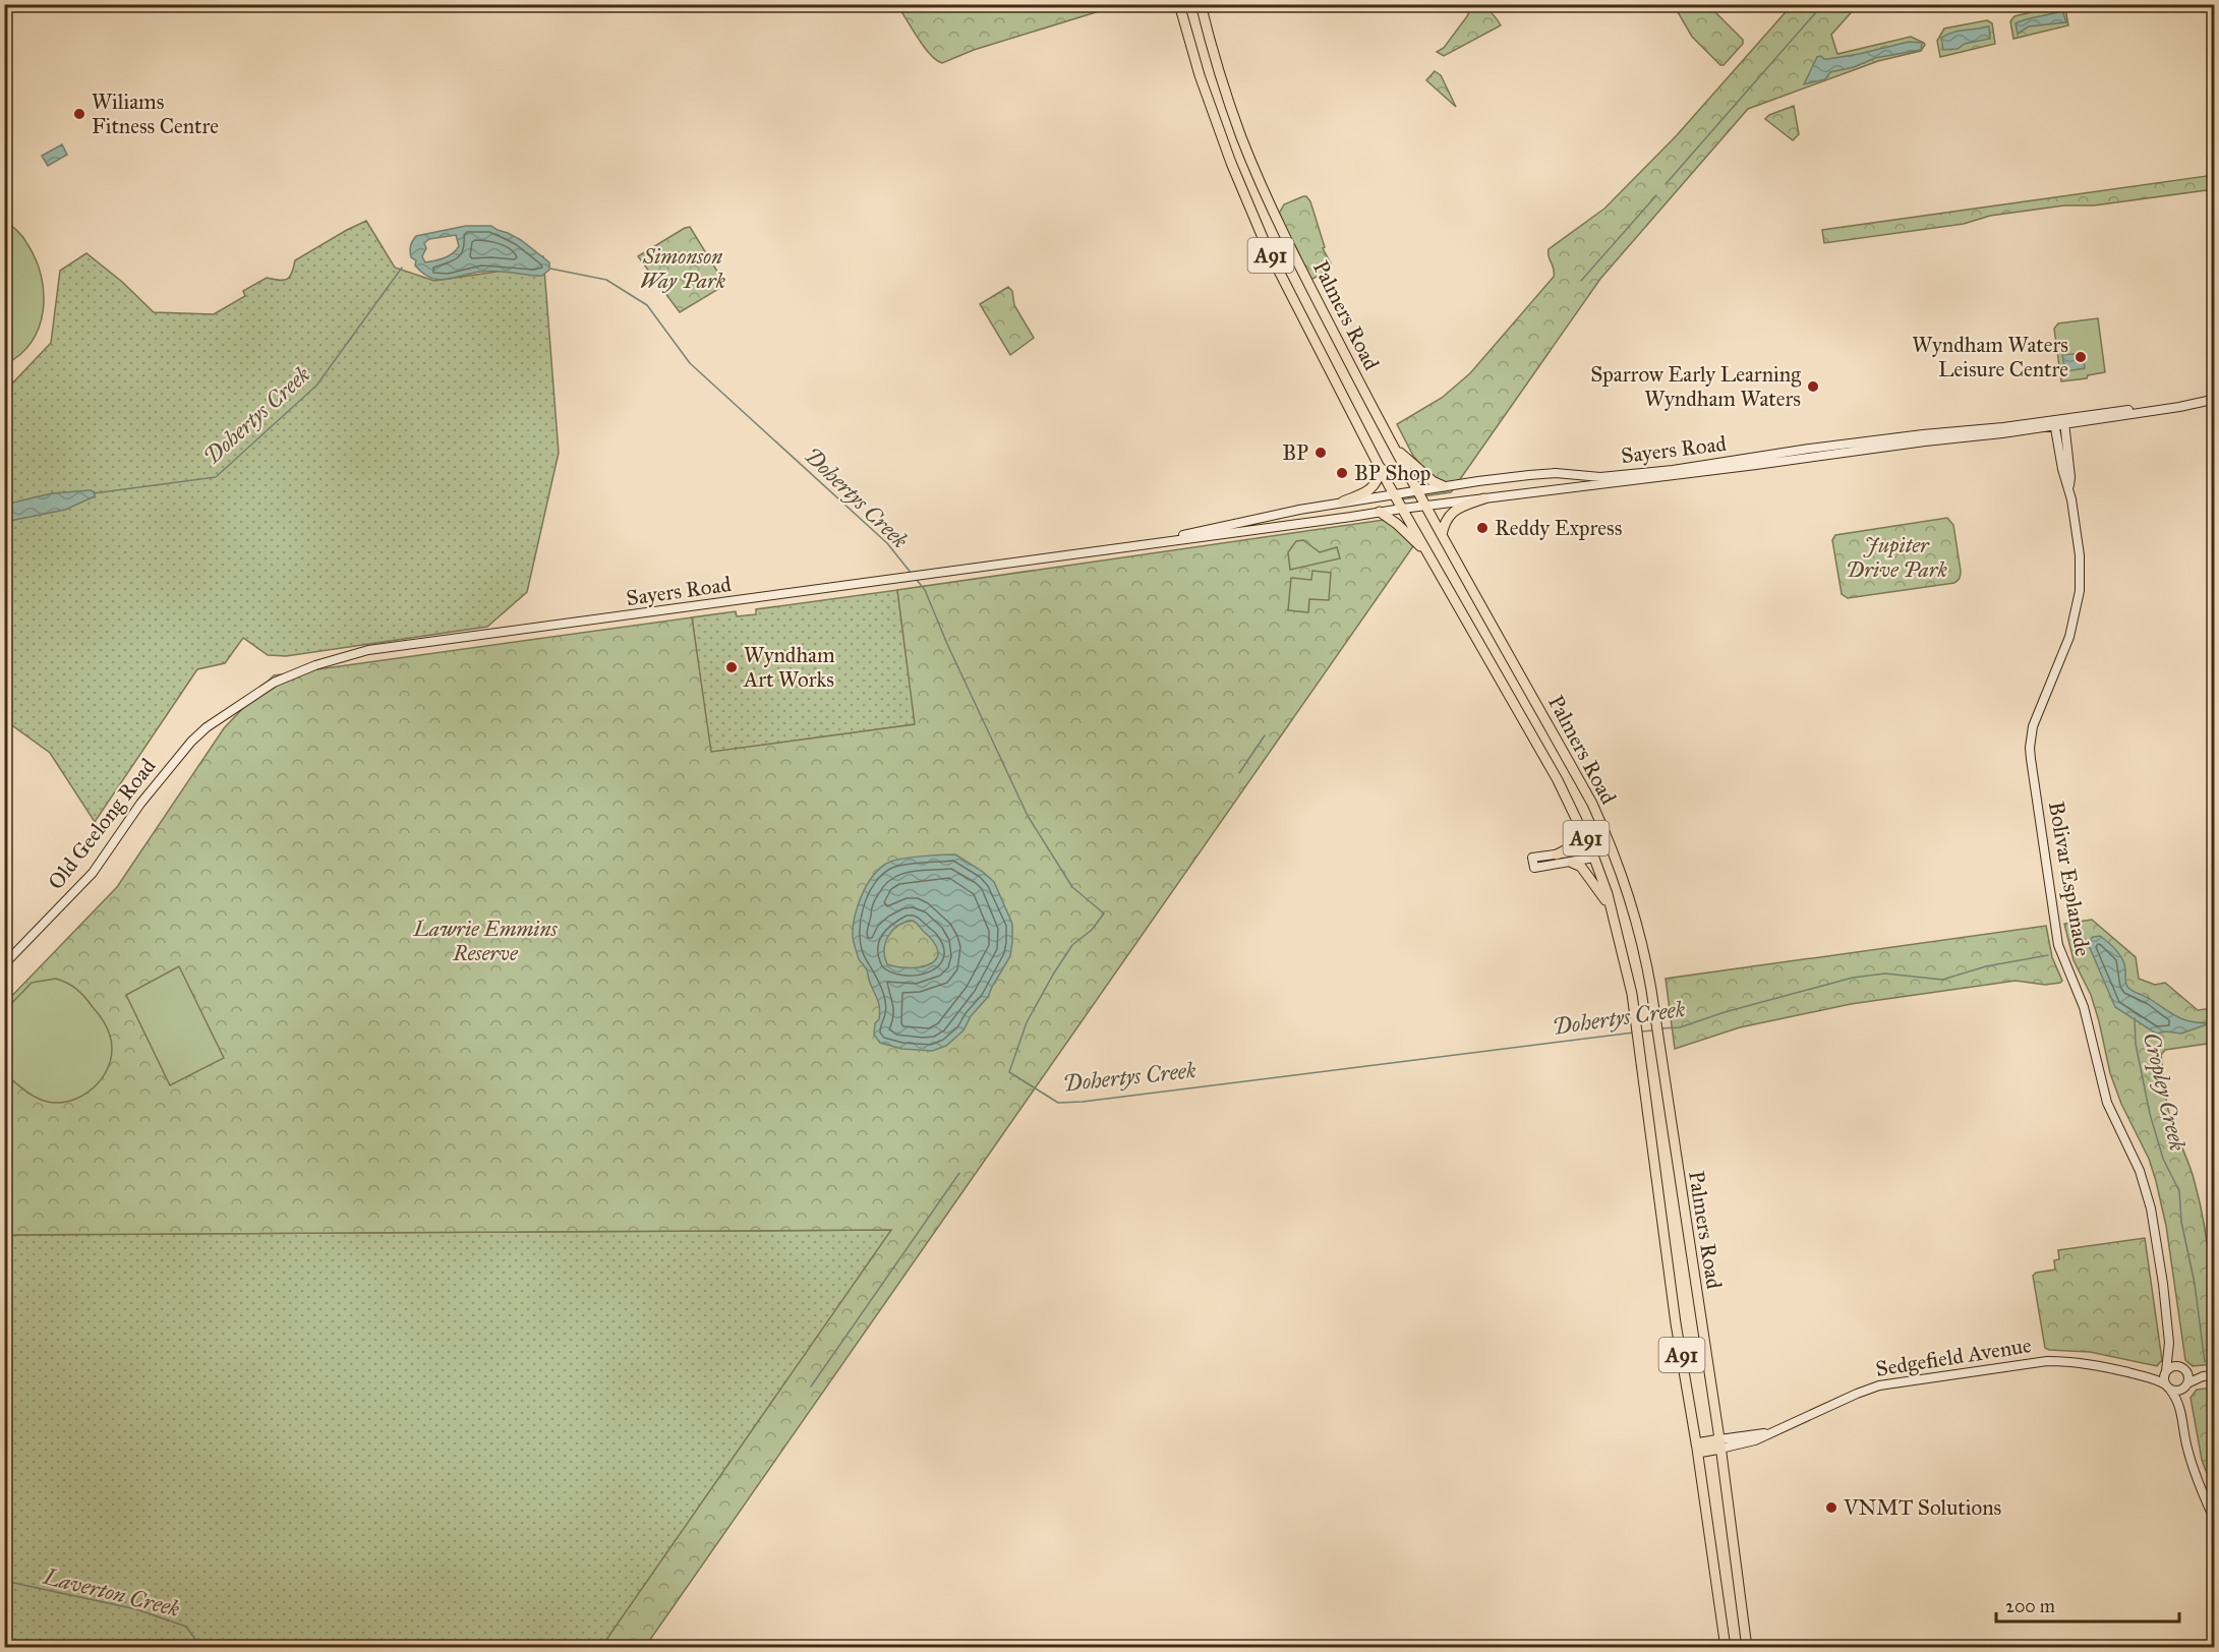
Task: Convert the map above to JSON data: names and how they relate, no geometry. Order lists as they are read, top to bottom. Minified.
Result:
{"streets":{"highway":["A91","Palmers Road"],"main road":["Sayers Road","Old Geelong Road","Bolivar Esplanade","Sedgefield Avenue"]},"crossings":[["Palmers Road","Sayers Road"],["Palmers Road","Sedgefield Avenue"],["Sayers Road","Old Geelong Road"],["Sayers Road","Bolivar Esplanade"],["Bolivar Esplanade","Sedgefield Avenue"]],"water":["Dohertys Creek","Cropley Creek","Laverton Creek"],"parks":["Simonson Way Park","Jupiter Drive Park","Lawrie Emmins Reserve"],"places":["Wiliams Fitness Centre","Wyndham Waters Leisure Centre","Sparrow Early Learning Wyndham Waters","BP","BP Shop","Reddy Express","Wyndham Art Works","VNMT Solutions"],"scale_bar":"200 m"}
